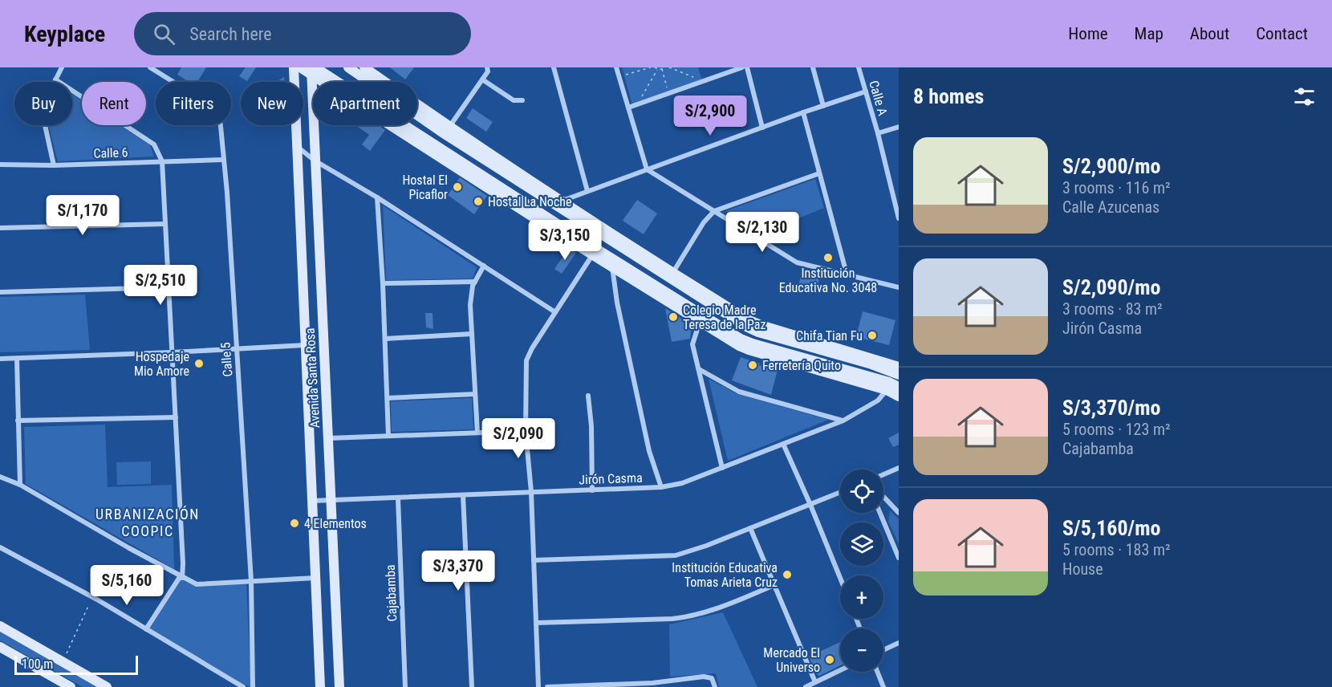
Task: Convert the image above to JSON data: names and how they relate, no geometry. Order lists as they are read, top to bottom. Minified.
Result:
{"streets":{"main road":["Avenida Santa Rosa"],"street":["Calle A","Calle 6","Calle 5","Jirón Casma","Cajabamba"]},"crossings":[["Calle 6","Calle 5"],["Avenida Santa Rosa","Jirón Casma"],["Jirón Casma","Cajabamba"]],"districts":["URBANIZACIÓN COOPIC"],"places":["Hostal El Picaflor","Hostal La Noche","Institución Educativa No. 3048","Colegio Madre Teresa de la Paz","Chifa Tian Fu","Hospedaje Mio Amore","Ferretería Quito","4 Elementos","Institución Educativa Tomas Arieta Cruz","Mercado El Universo"],"scale_bar":"100 m","page":{"header":"Keyplace","search":"Search here","nav":["Home","Map","About","Contact"],"heading":"8 homes","chip":["Buy","Rent","Filters","New","Apartment"],"price":["S/2,900","S/1,170","S/2,130","S/3,150","S/2,510","S/2,090","S/3,370","S/5,160"],"list":[{"name":"S/2,900/mo","note":"3 rooms · 116 m² · Calle Azucenas"},{"name":"S/2,090/mo","note":"3 rooms · 83 m² · Jirón Casma"},{"name":"S/3,370/mo","note":"5 rooms · 123 m² · Cajabamba"},{"name":"S/5,160/mo","note":"5 rooms · 183 m² · House"}],"map_buttons":["+","−"],"scale":"100 m"}}
